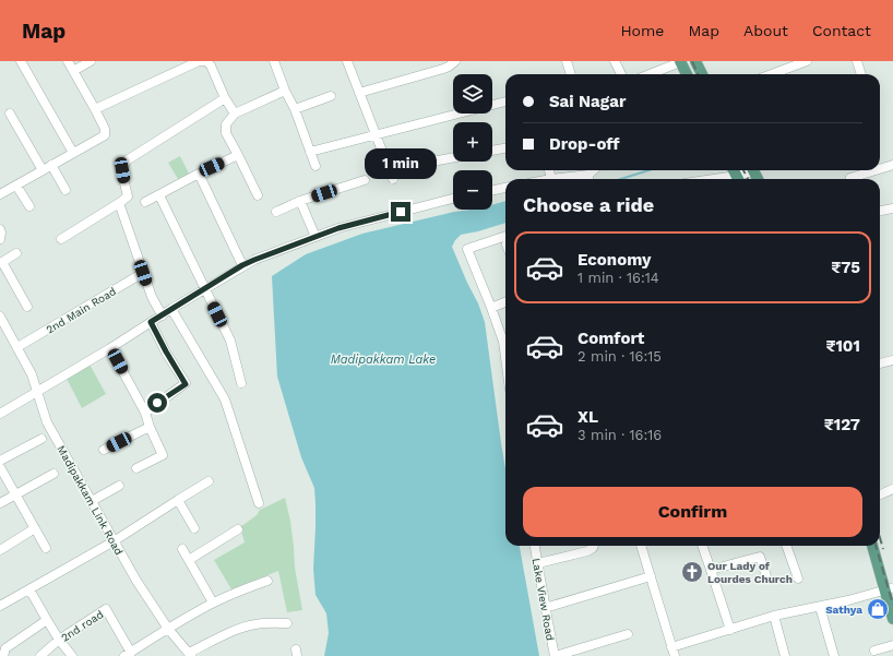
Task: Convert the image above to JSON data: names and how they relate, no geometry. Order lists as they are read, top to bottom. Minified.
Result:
{"streets":{"street":["2nd Main Road","Madipakkam Link Road","Lake View Road","2nd road"]},"crossings":[["2nd Main Road","Madipakkam Link Road"]],"water":["Madipakkam Lake"],"places":{"church":["Our Lady of Lourdes Church"],"shop":["Sathya"]},"page":{"header":"Map","nav":["Home","Map","About","Contact"],"map_buttons":["+","−"],"banner":["Sai Nagar","Drop-off"],"bubble":"1 min","heading":"Choose a ride","list":[{"name":"Economy","note":"1 min · 16:14","value":"₹75"},{"name":"Comfort","note":"2 min · 16:15","value":"₹101"},{"name":"XL","note":"3 min · 16:16","value":"₹127"}],"buttons":"Confirm"}}
